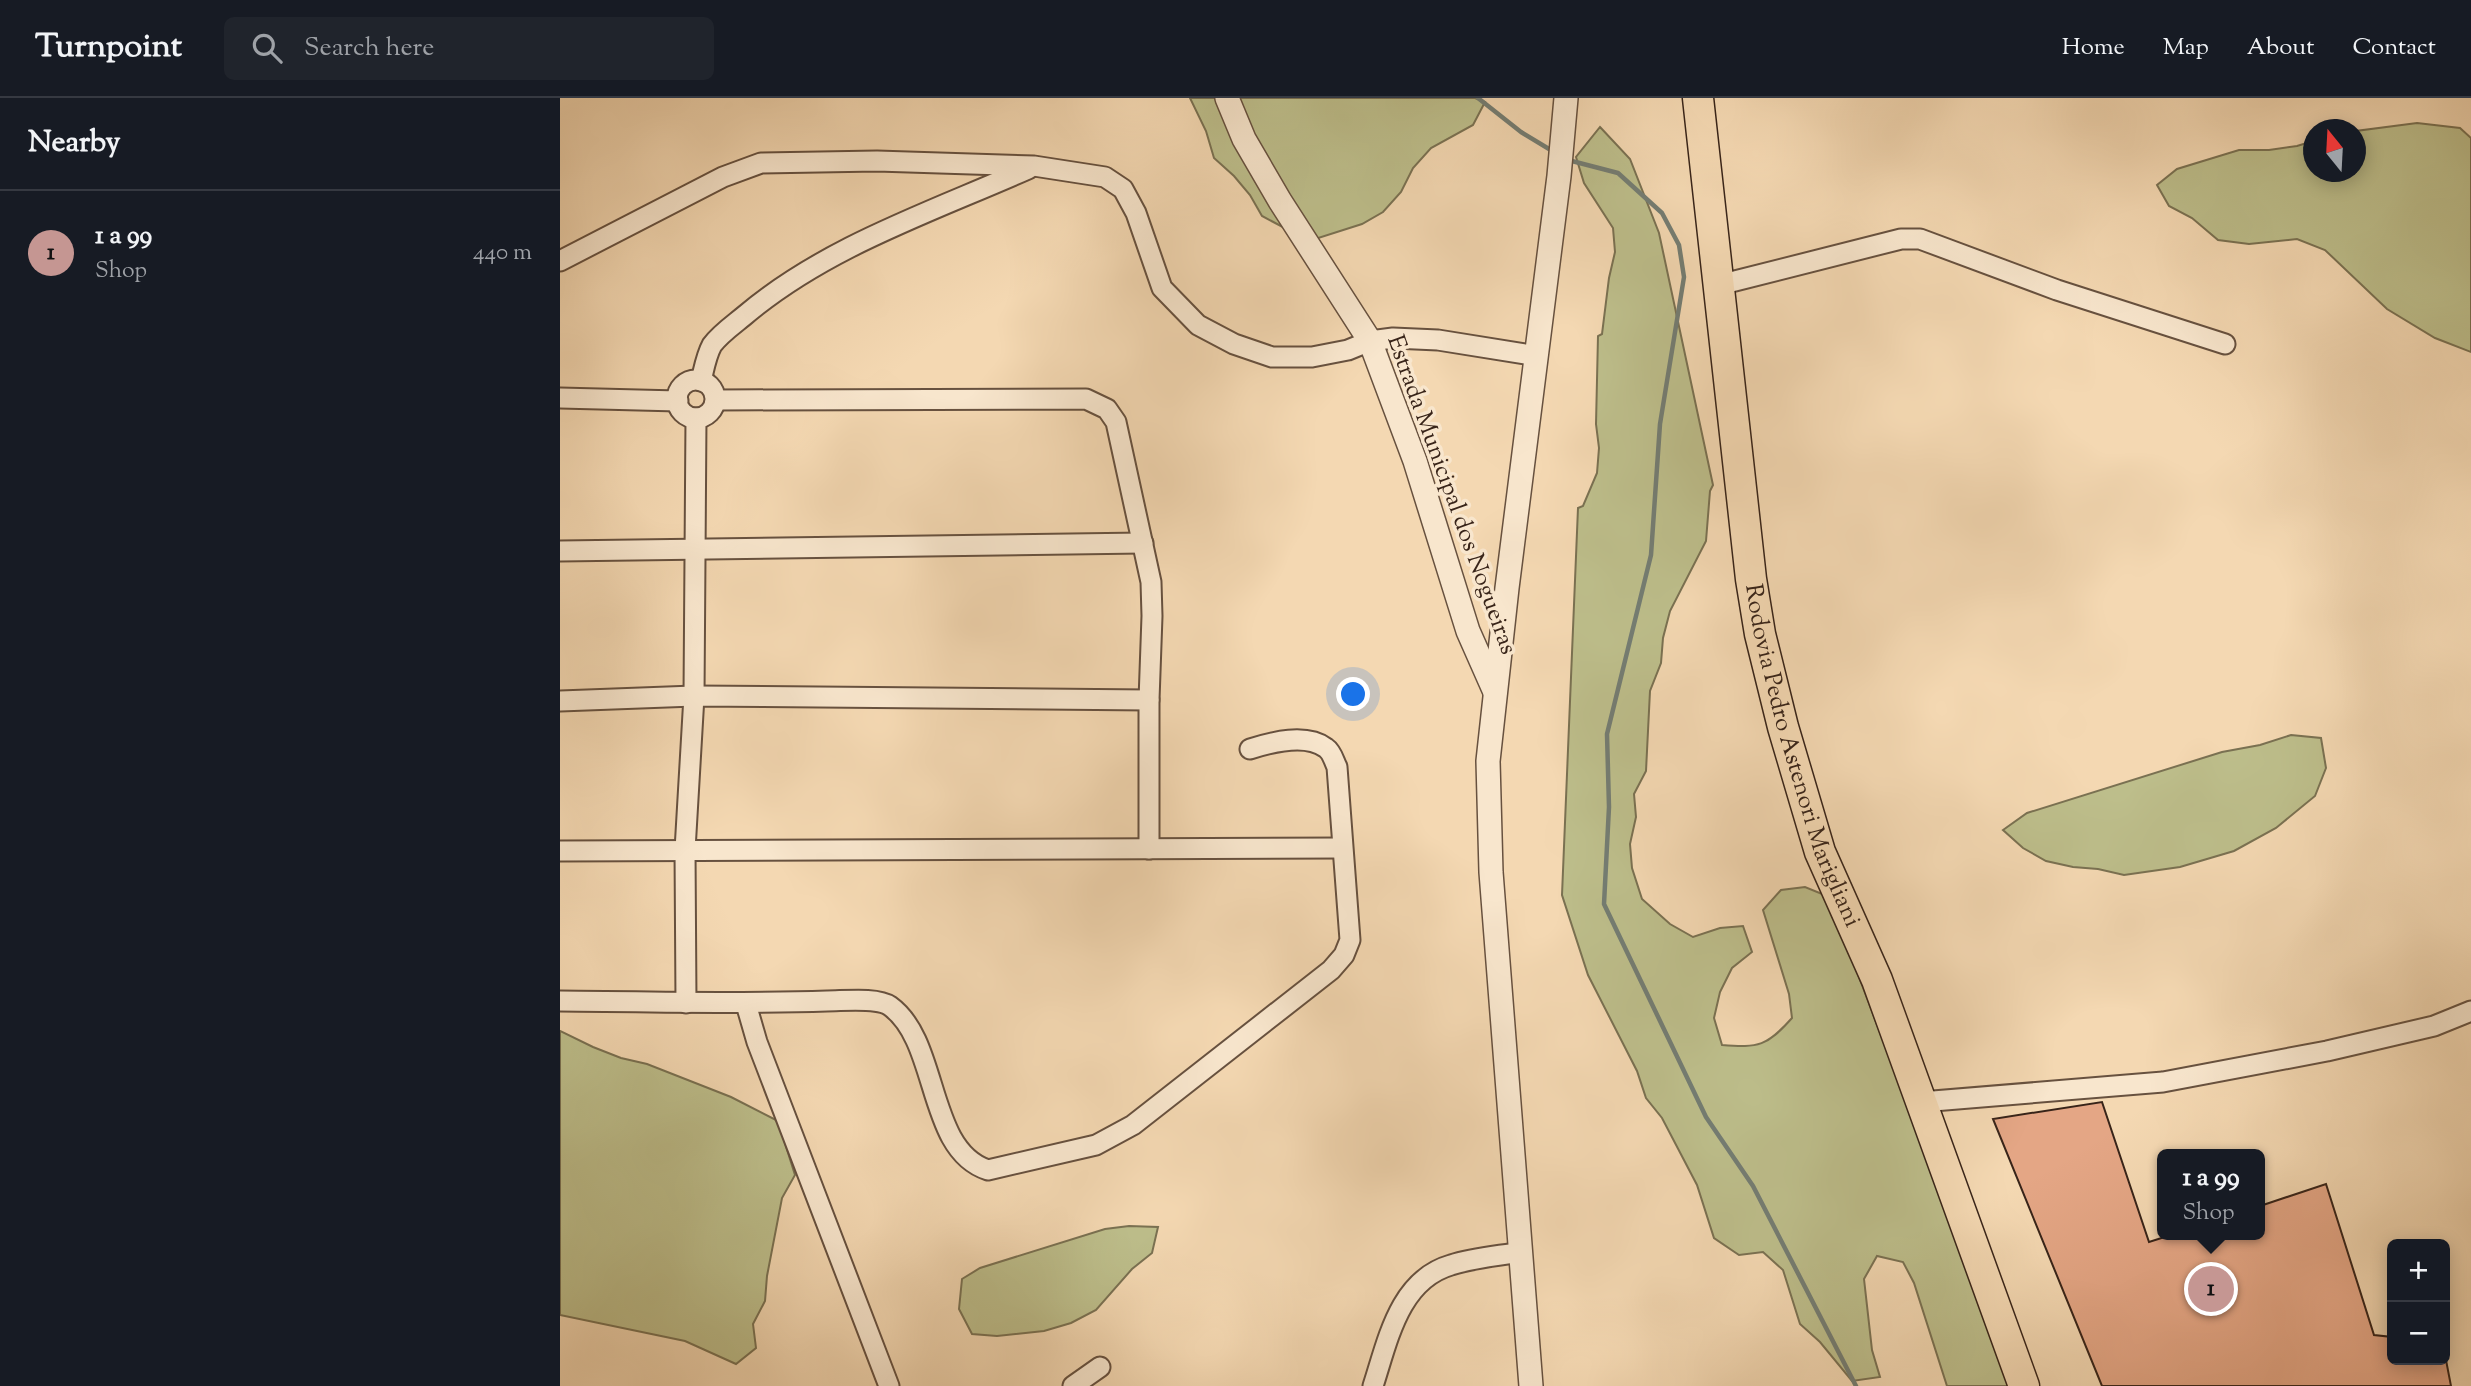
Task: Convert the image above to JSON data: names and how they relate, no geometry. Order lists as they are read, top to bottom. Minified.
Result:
{"streets":{"main road":["Rodovia Pedro Astenori Marigliani"],"street":["Estrada Municipal dos Nogueiras"]},"north":"top","page":{"header":"Turnpoint","search":"Search here","nav":["Home","Map","About","Contact"],"heading":"Nearby","list":[{"mark":"1","name":"1 a 99","note":"Shop","value":"440 m"}],"popup":["1 a 99","Shop"],"map_buttons":["+","−"],"pins":"1"}}
